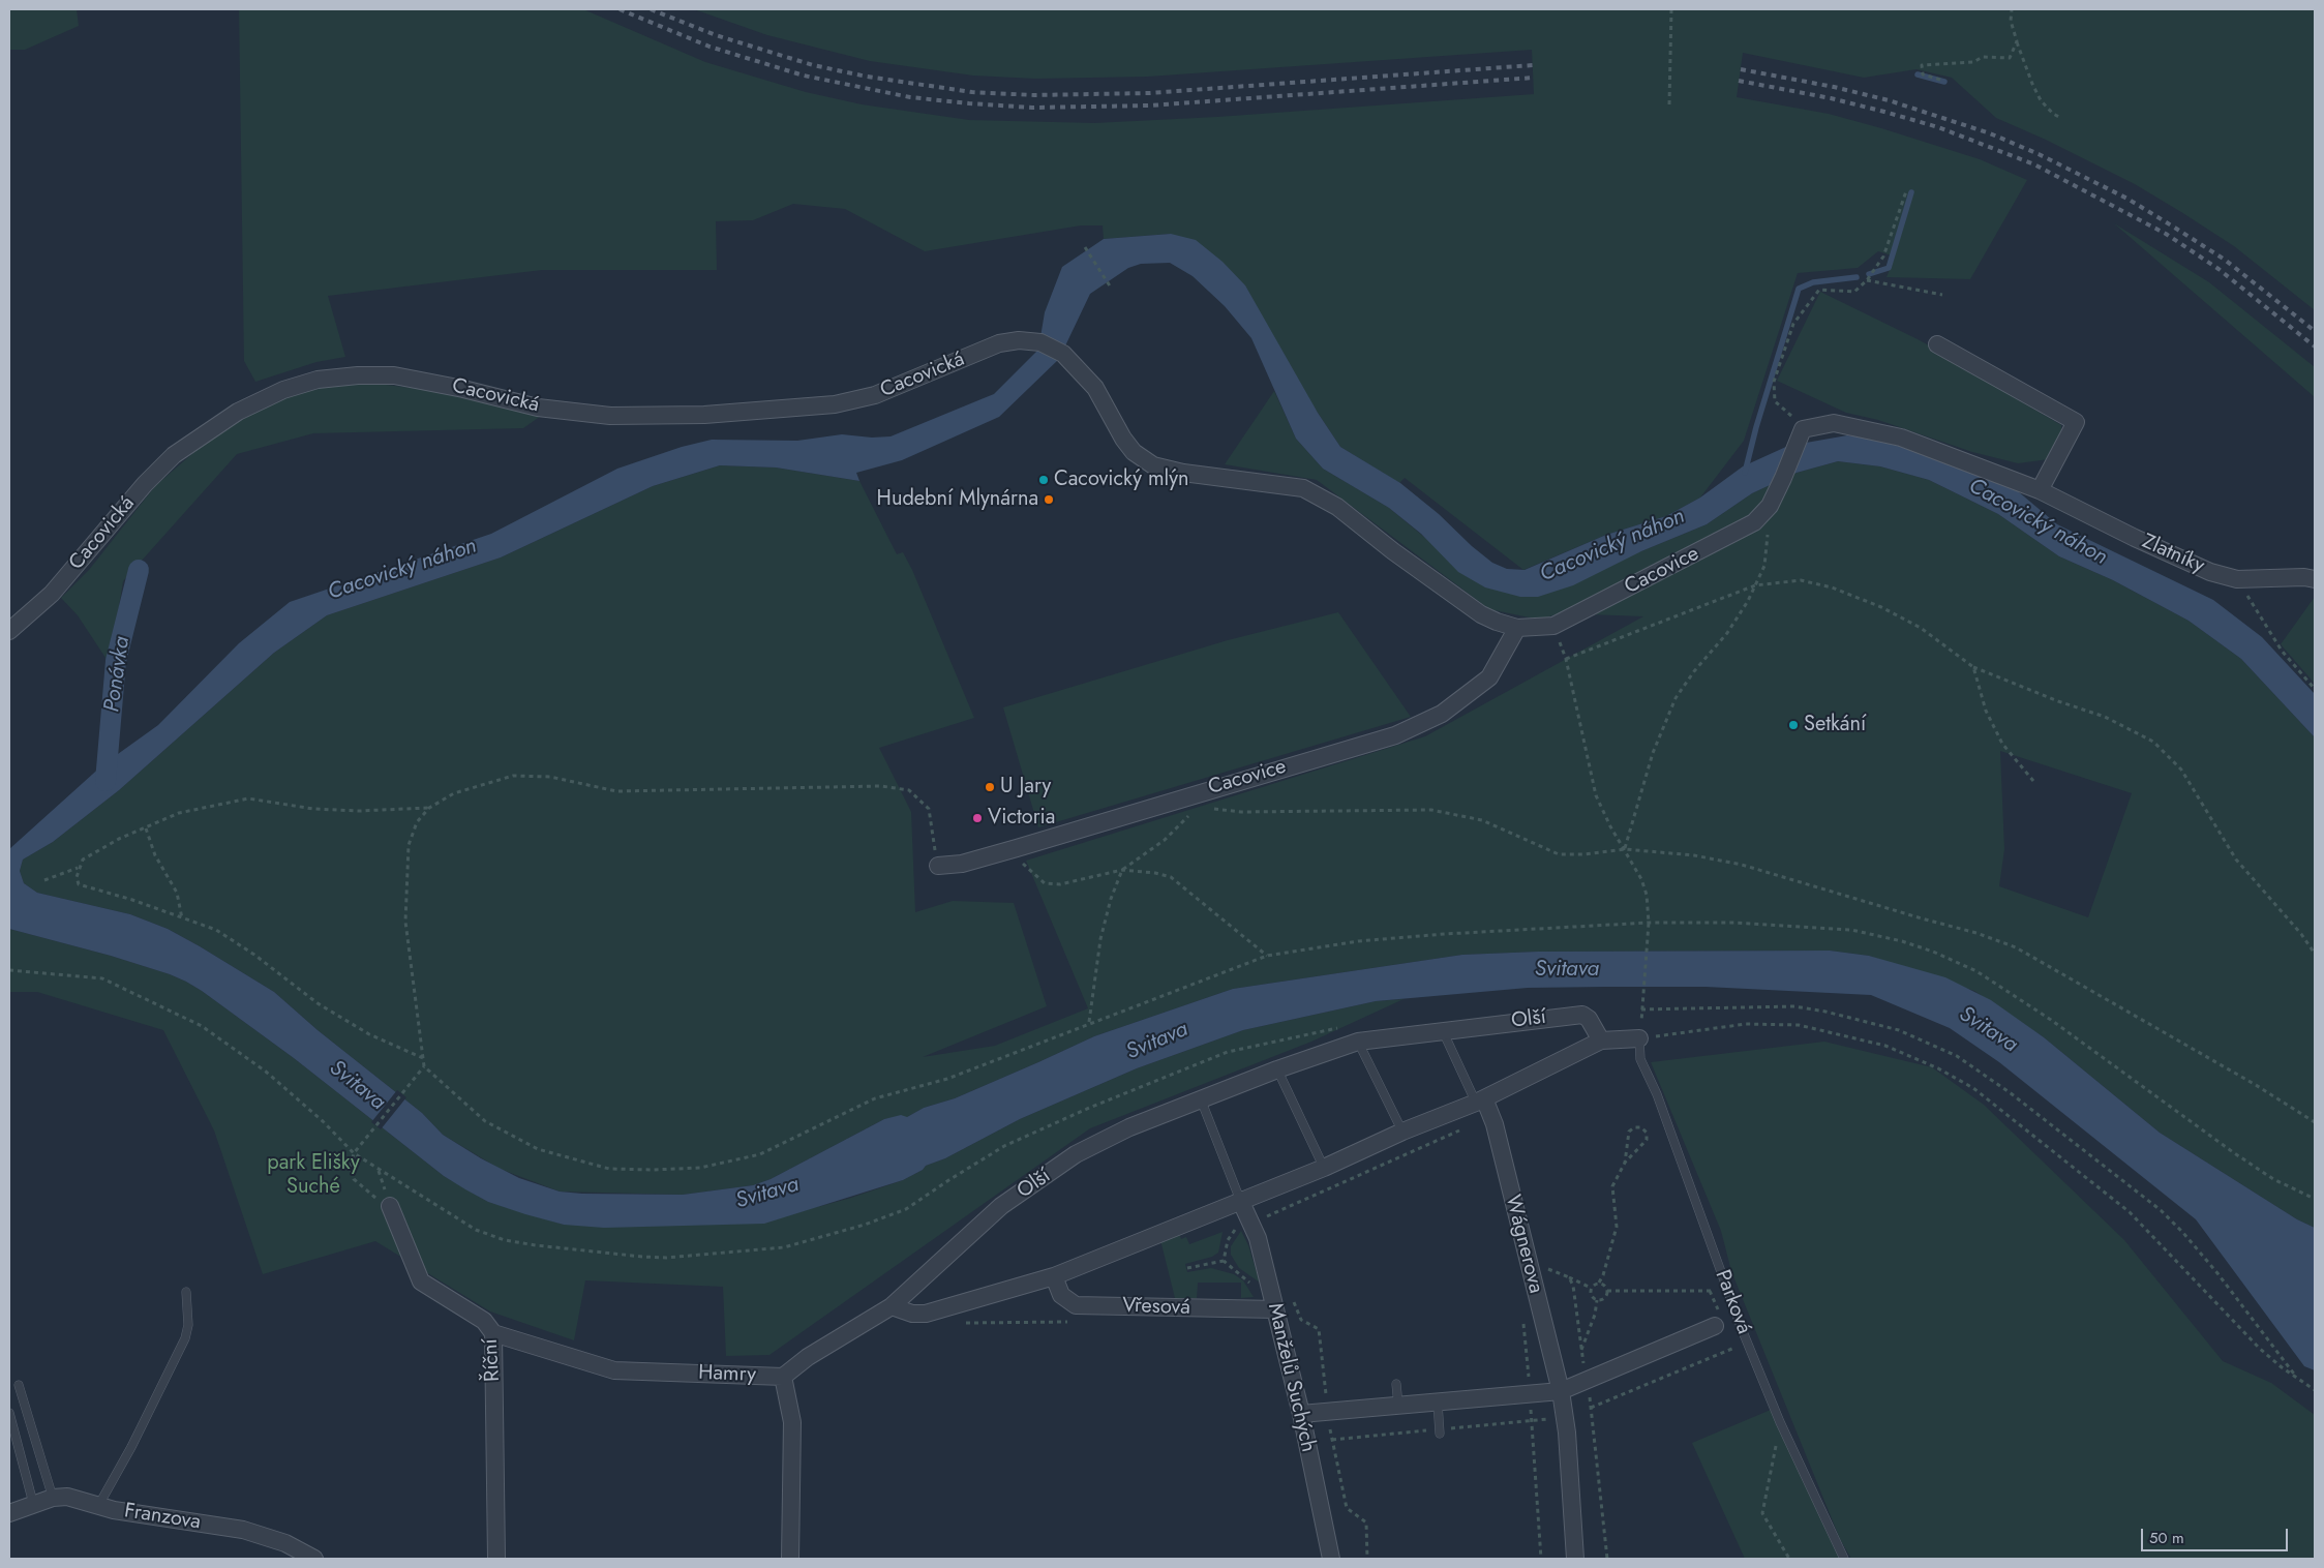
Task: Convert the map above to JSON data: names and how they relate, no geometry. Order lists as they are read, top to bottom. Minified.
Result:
{"streets":{"street":["Cacovická","Zlatníky","Cacovice","Olší","Wágnerova","Vřesová","Říční","Hamry","Manželů Suchých","Franzova"],"lane":["Parková"]},"crossings":[["Cacovická","Cacovice"],["Zlatníky","Cacovice"],["Olší","Hamry"],["Vřesová","Manželů Suchých"],["Říční","Hamry"]],"water":["Cacovický náhon","Ponávka","Svitava"],"parks":["park Elišky Suché"],"places":["Cacovický mlýn","Hudební Mlynárna","Setkání","U Jary","Victoria"],"scale_bar":"50 m"}
